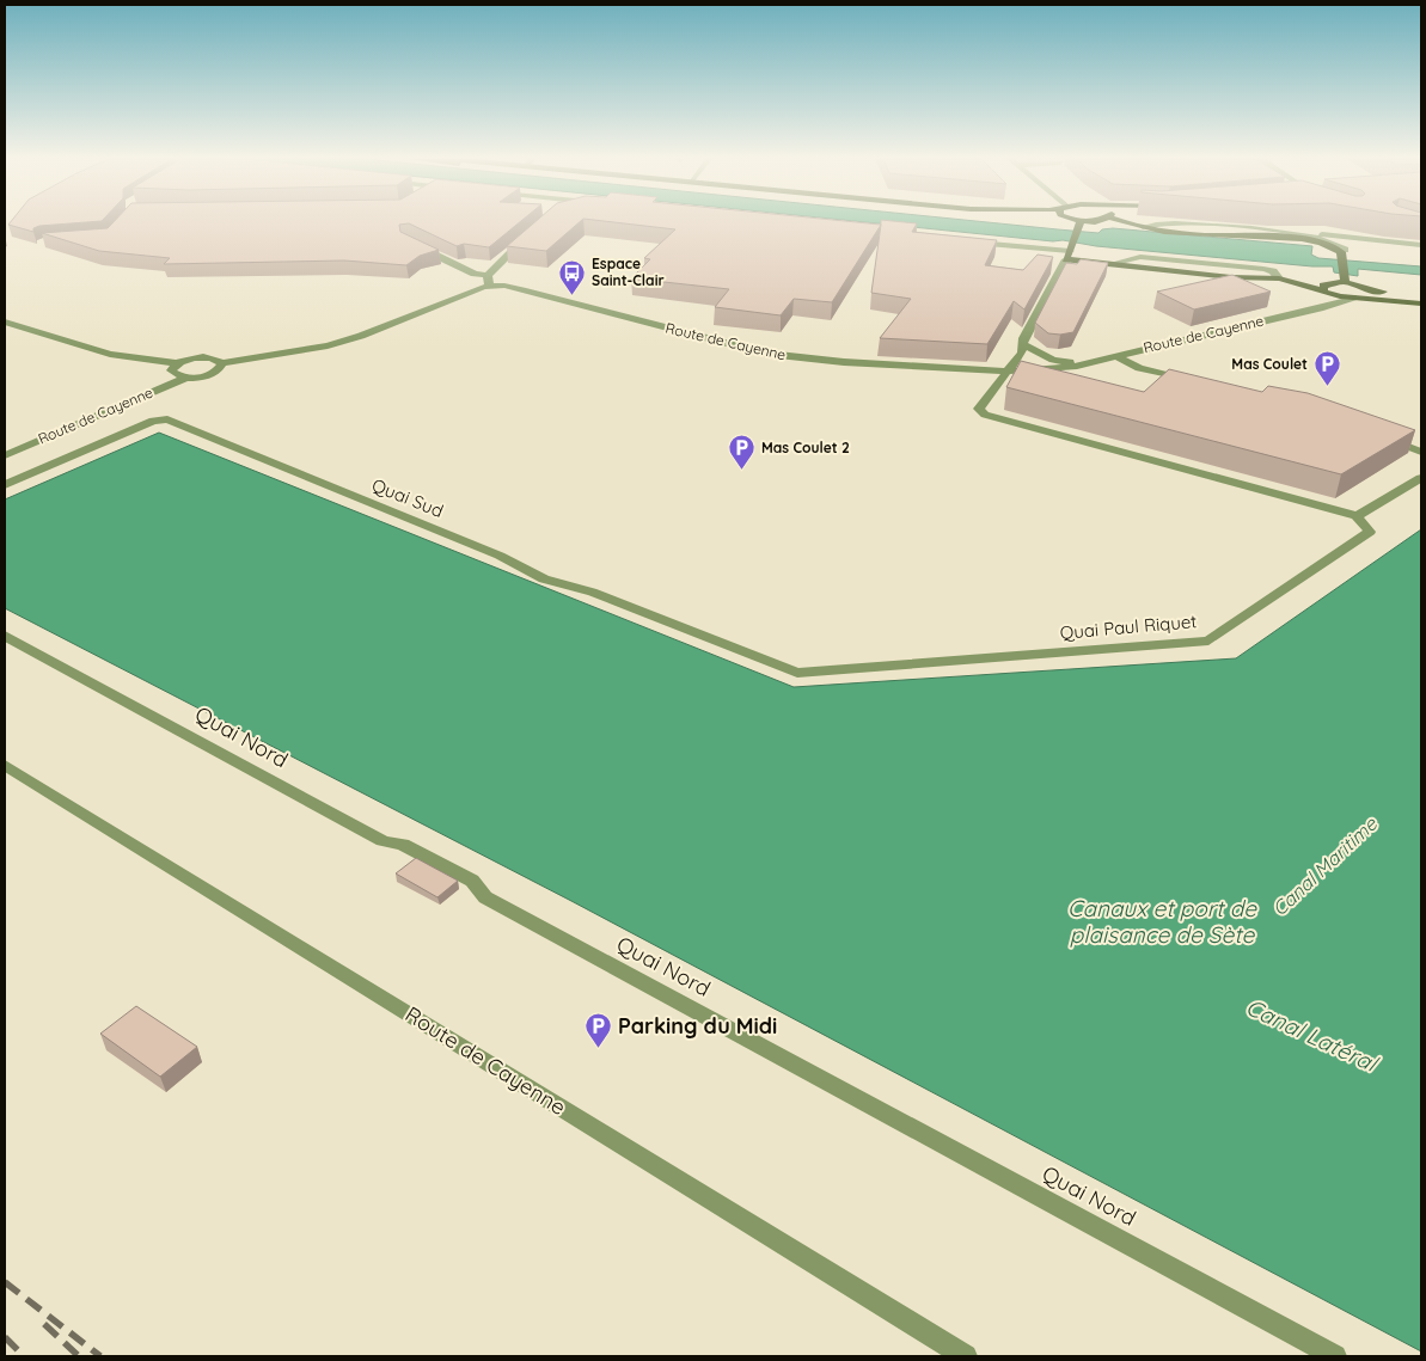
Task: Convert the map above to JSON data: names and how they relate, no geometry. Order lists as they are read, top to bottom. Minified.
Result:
{"streets":{"street":["Route de Cayenne","Quai Sud","Quai Paul Riquet","Quai Nord"]},"crossings":[["Quai Sud","Quai Paul Riquet"]],"water":["Canal Maritime","Canaux et port de plaisance de Sète","Canal Latéral"],"places":{"bus stop":["Espace Saint-Clair"],"parking":["Mas Coulet","Mas Coulet 2","Parking du Midi"]}}
